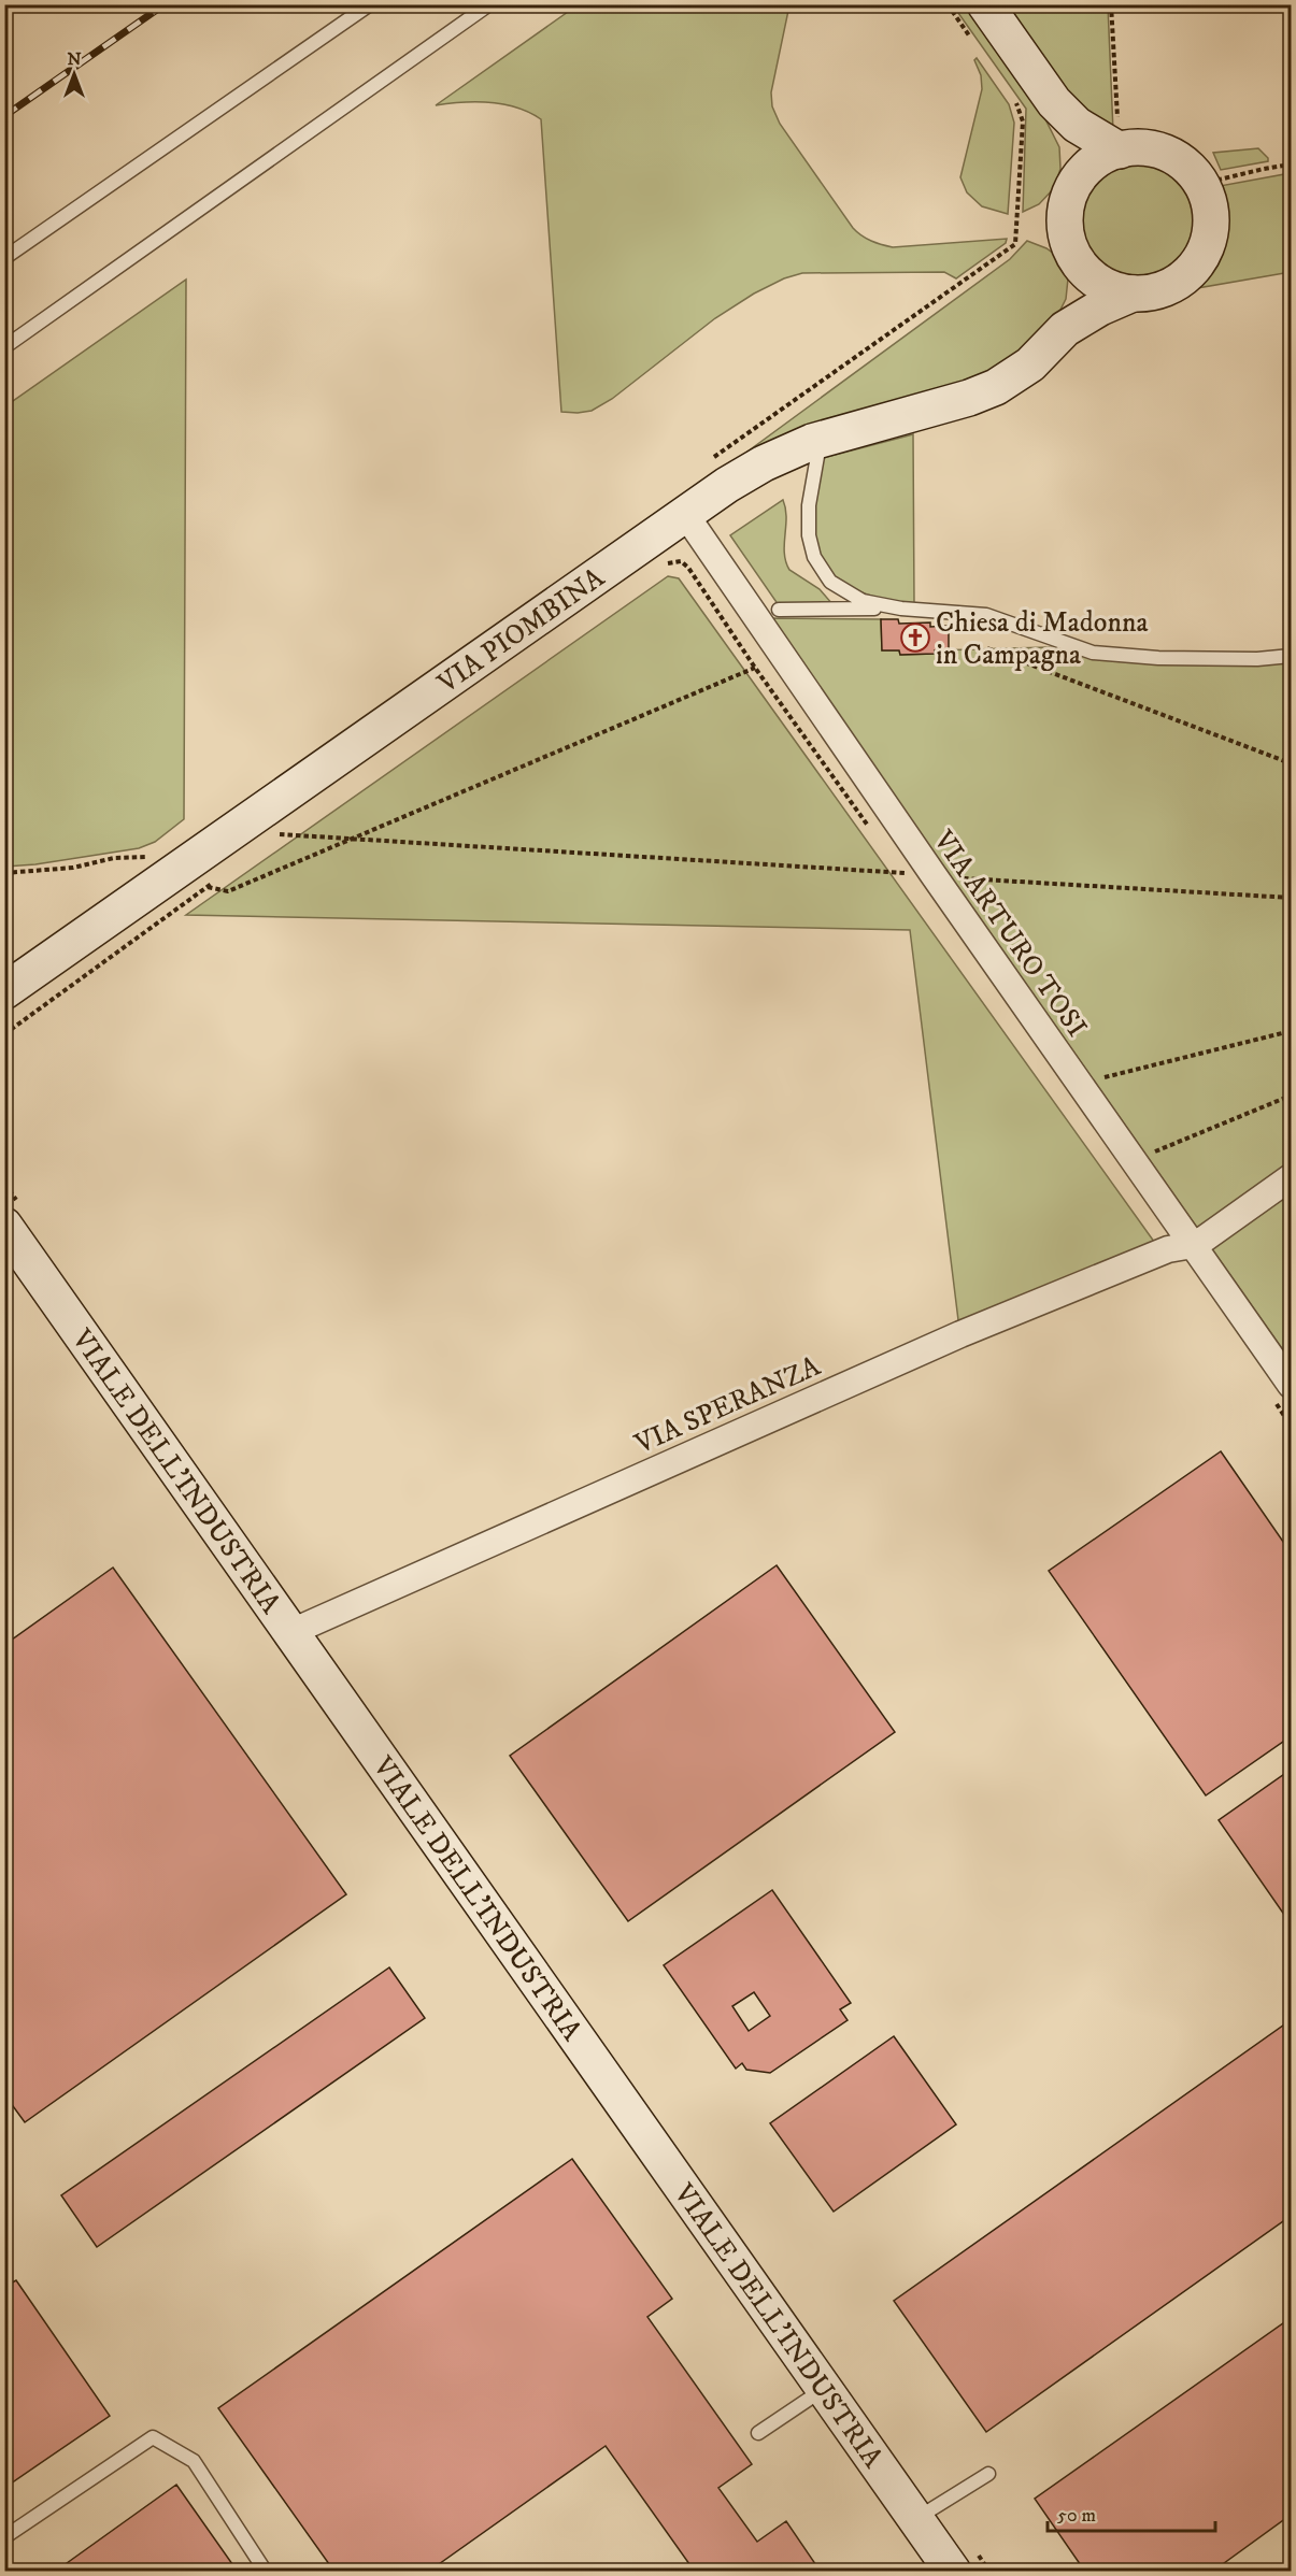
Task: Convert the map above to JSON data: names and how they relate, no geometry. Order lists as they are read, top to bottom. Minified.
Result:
{"streets":{"street":["VIA PIOMBINA","VIA ARTURO TOSI","VIA SPERANZA","VIALE DELL'INDUSTRIA"]},"crossings":[["VIA PIOMBINA","VIA ARTURO TOSI"],["VIA ARTURO TOSI","VIA SPERANZA"],["VIA SPERANZA","VIALE DELL'INDUSTRIA"]],"places":{"church":["Chiesa di Madonna in Campagna"]},"scale_bar":"50 m","north":"top"}
